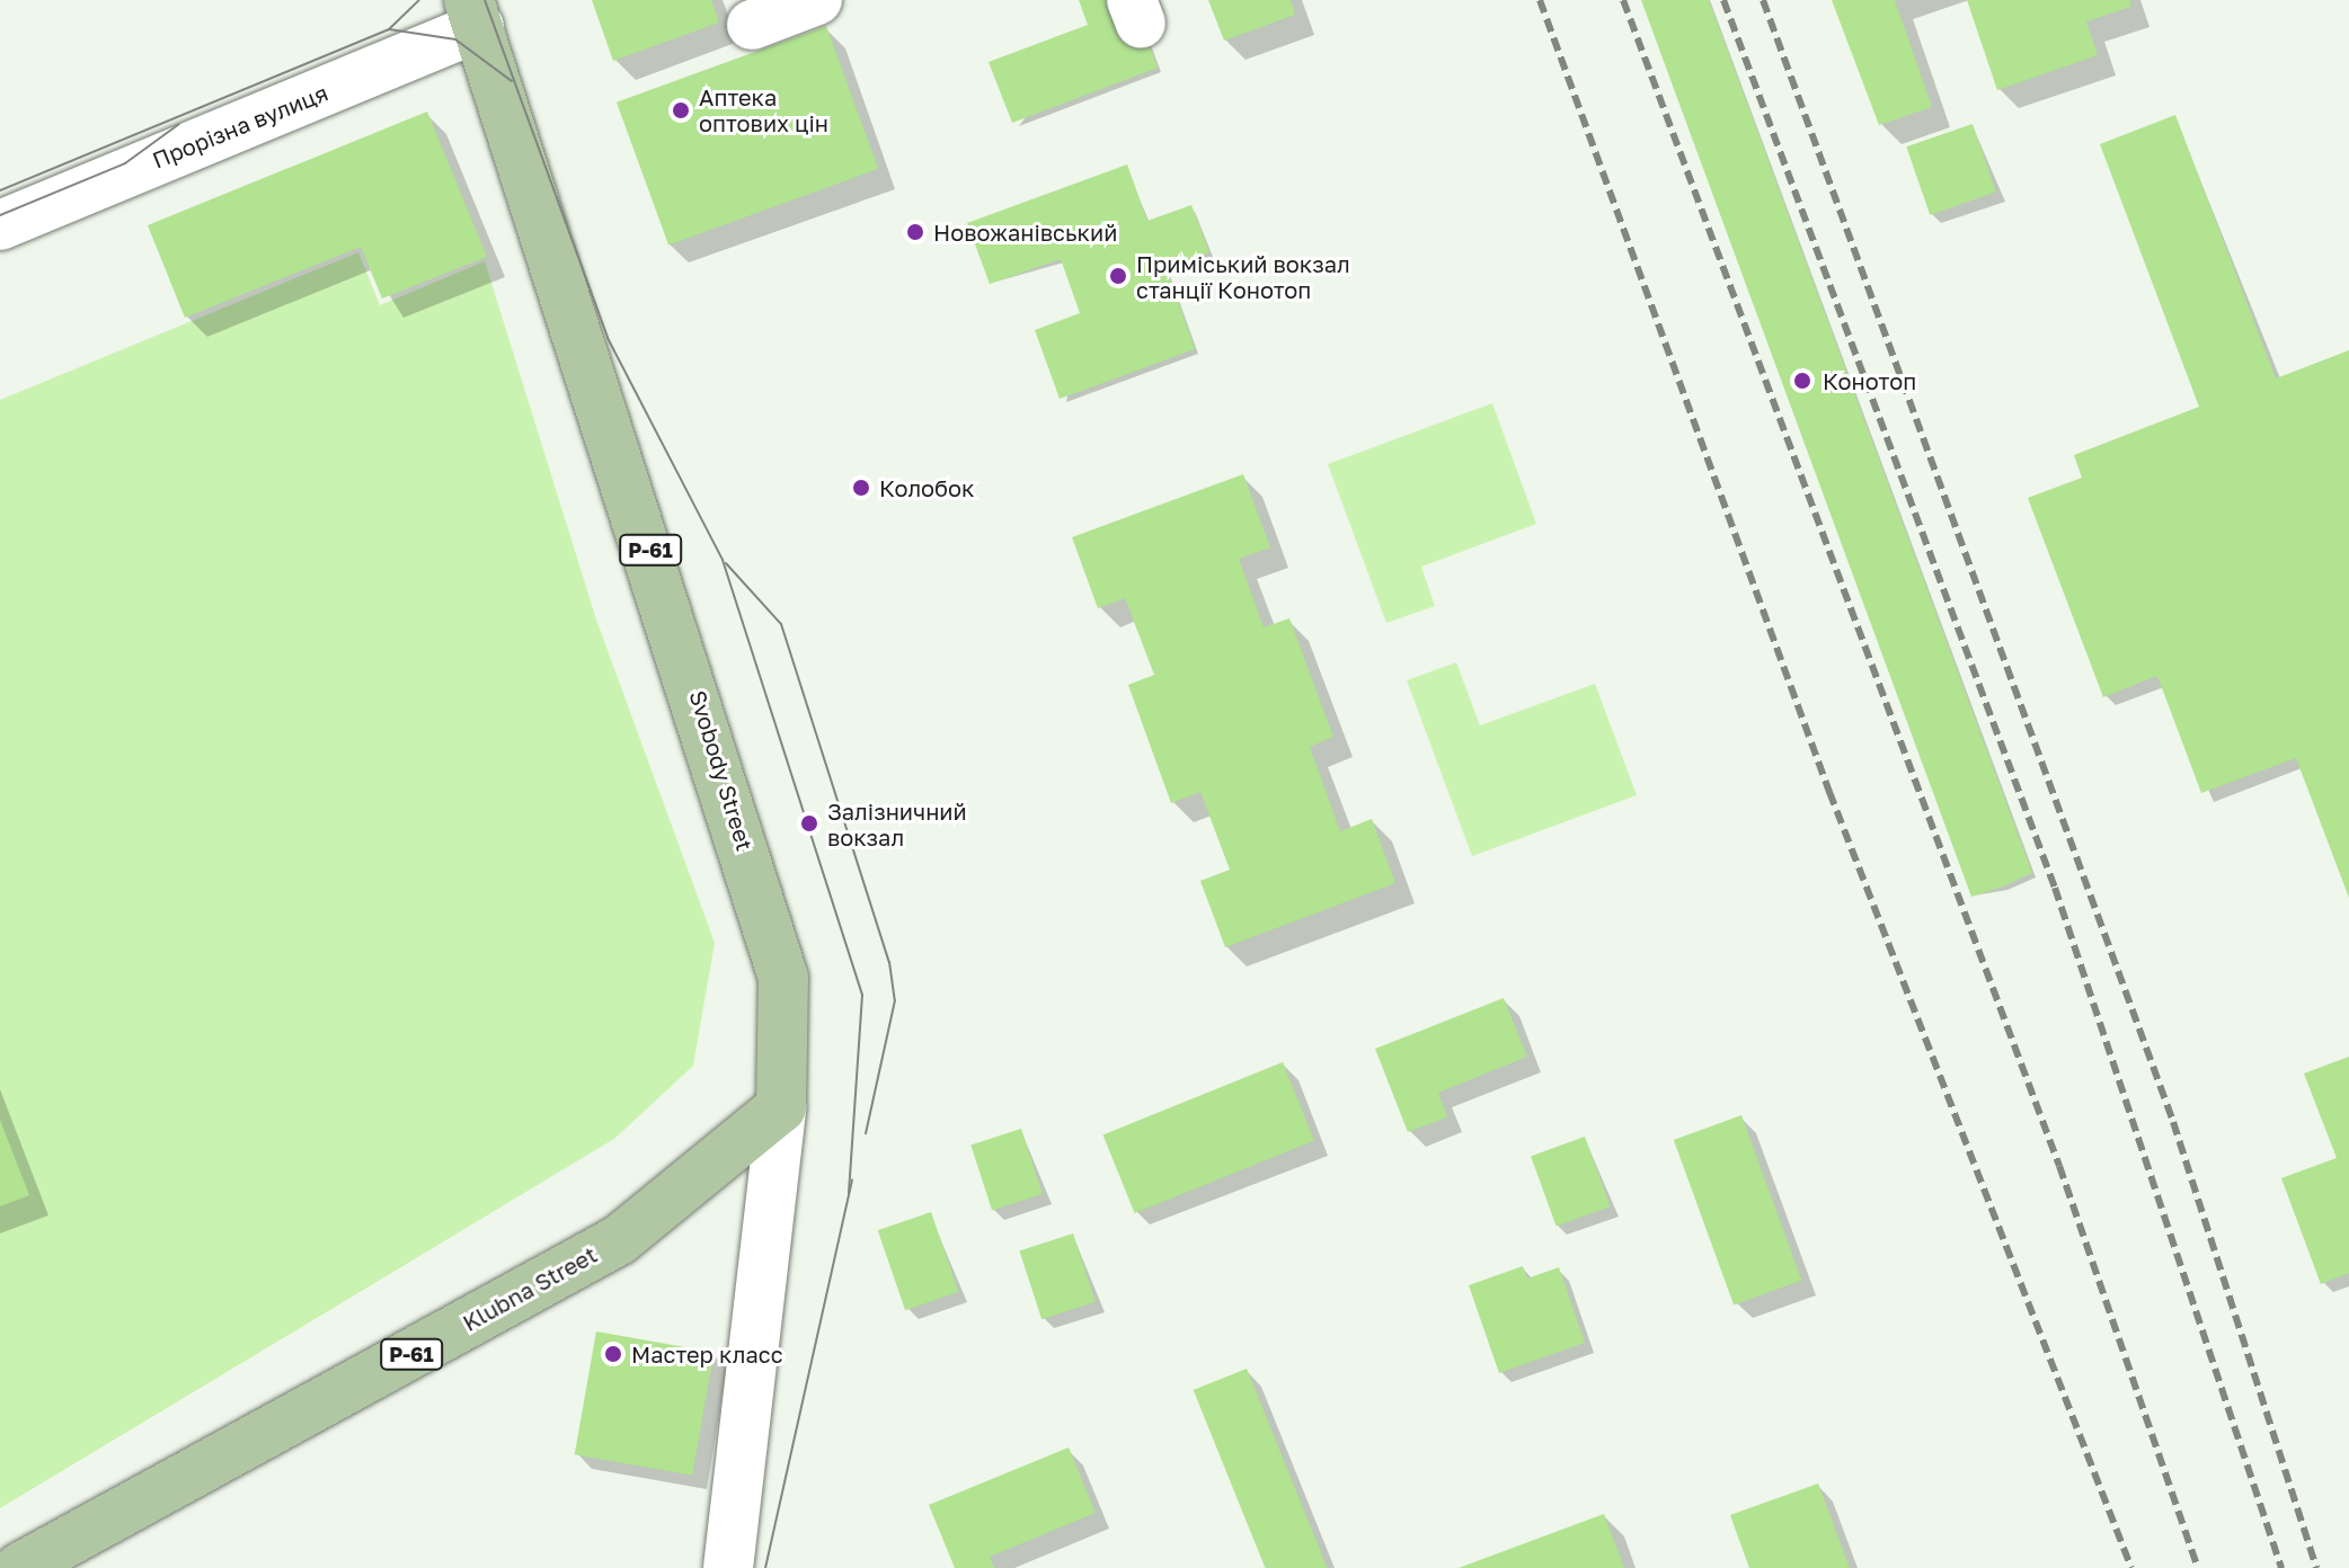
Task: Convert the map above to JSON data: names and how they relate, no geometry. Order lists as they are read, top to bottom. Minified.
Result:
{"streets":{"main road":["Р-61","Svobody Street","Klubna Street"],"street":["Прорізна вулиця"]},"crossings":[["Прорізна вулиця","Svobody Street"],["Svobody Street","Klubna Street"]],"places":["Аптека оптових цін","Новожанівський","Приміський вокзал станції Конотоп","Конотоп","Колобок","Залізничний вокзал","Мастер класс"]}
